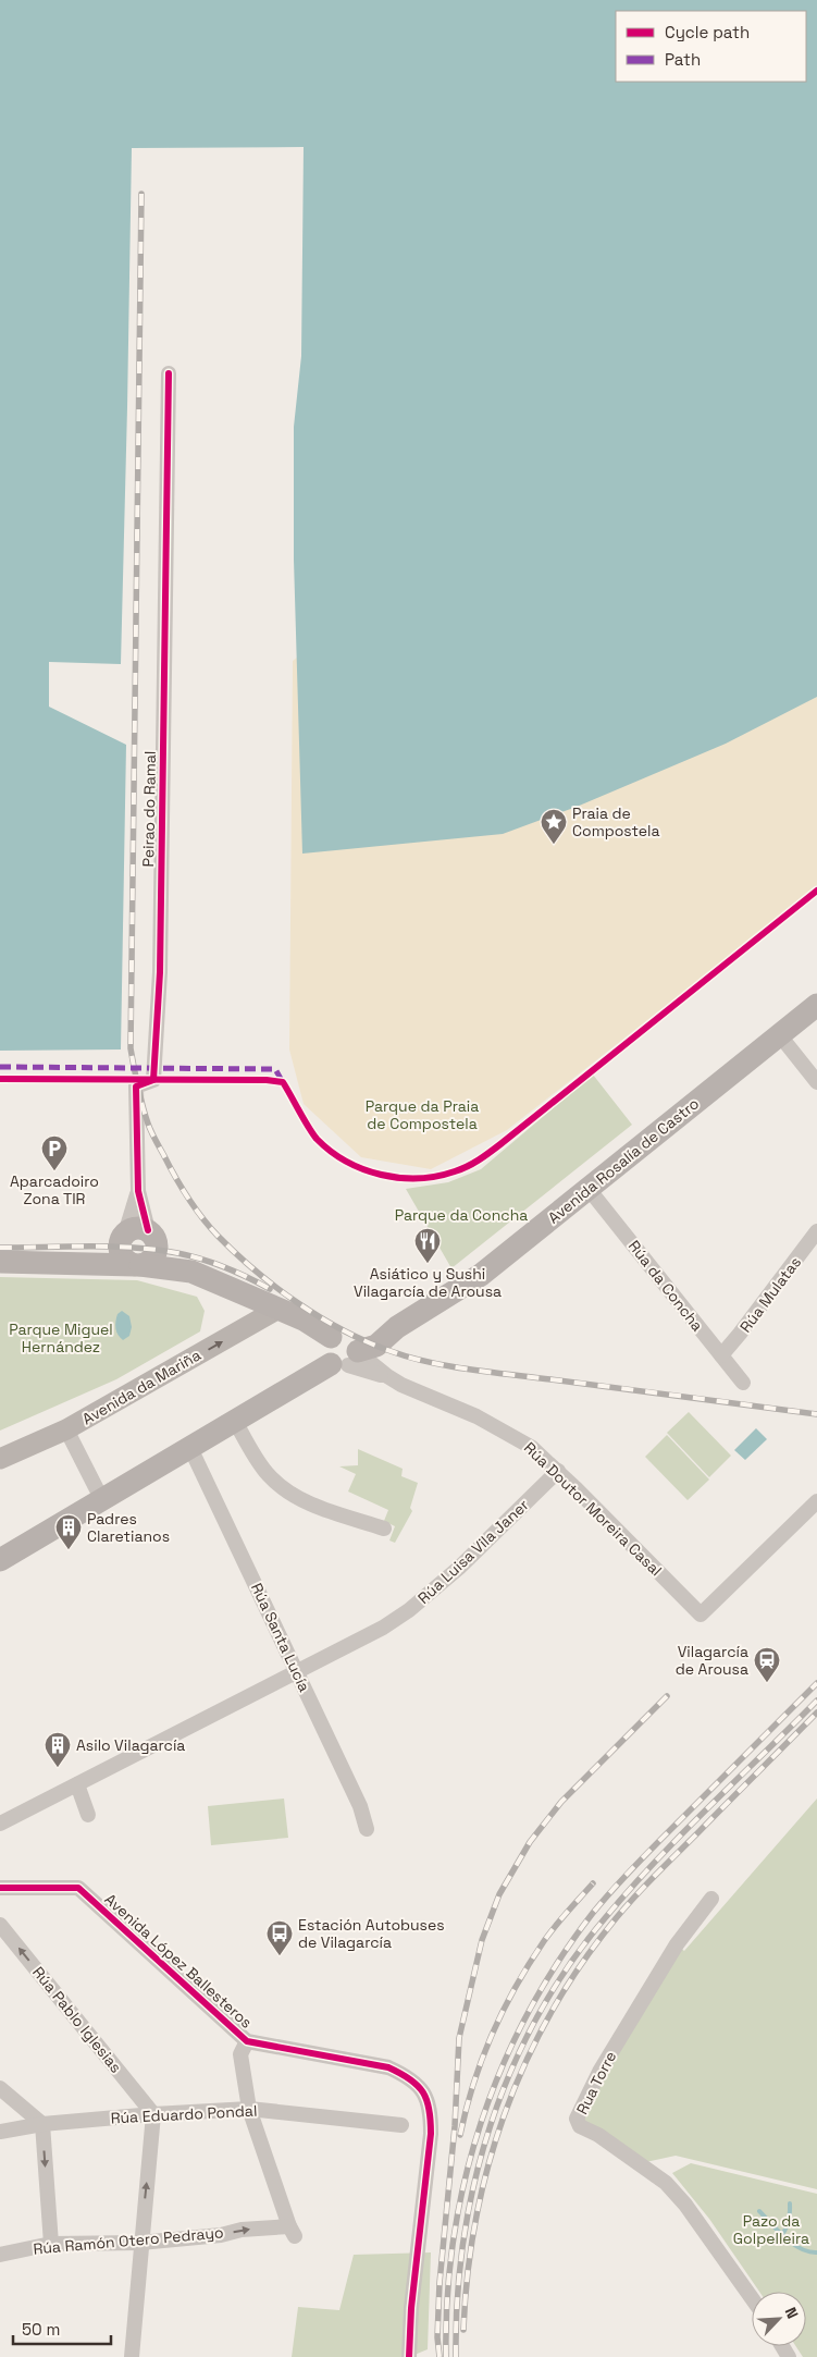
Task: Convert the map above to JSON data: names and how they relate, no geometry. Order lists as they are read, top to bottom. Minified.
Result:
{"streets":{"main road":["Avenida Rosalía de Castro"],"street":["Peirao do Ramal","Rúa da Concha","Rúa Mulatas","Avenida da Mariña","Rúa Doutor Moreira Casal","Rúa Luisa Vila Janer","Rúa Santa Lucía","Avenida López Ballesteros","Rúa Pablo Iglesias","Rua Torre","Rúa Eduardo Pondal","Rúa Ramón Otero Pedrayo"]},"crossings":[["Avenida Rosalía de Castro","Rúa da Concha"],["Avenida Rosalía de Castro","Rúa Doutor Moreira Casal"],["Avenida Rosalía de Castro","Rúa Santa Lucía"],["Rúa da Concha","Rúa Mulatas"],["Rúa Doutor Moreira Casal","Rúa Luisa Vila Janer"],["Rúa Luisa Vila Janer","Rúa Santa Lucía"],["Rúa Pablo Iglesias","Rúa Eduardo Pondal"],["Rúa Eduardo Pondal","Rúa Ramón Otero Pedrayo"]],"one_way":["Avenida da Mariña","Rúa Pablo Iglesias"],"parks":["Parque da Praia de Compostela","Parque da Concha","Parque Miguel Hernández","Pazo da Golpelleira"],"places":{"place":["Praia de Compostela"],"parking":["Aparcadoiro Zona TIR"],"restaurant":["Asiático y Sushi Vilagarcía de Arousa"],"building":["Padres Claretianos","Asilo Vilagarcía"],"station":["Vilagarcía de Arousa"],"bus stop":["Estación Autobuses de Vilagarcía"]},"legend":["Cycle path","Path"],"scale_bar":"50 m","north":"top right"}
